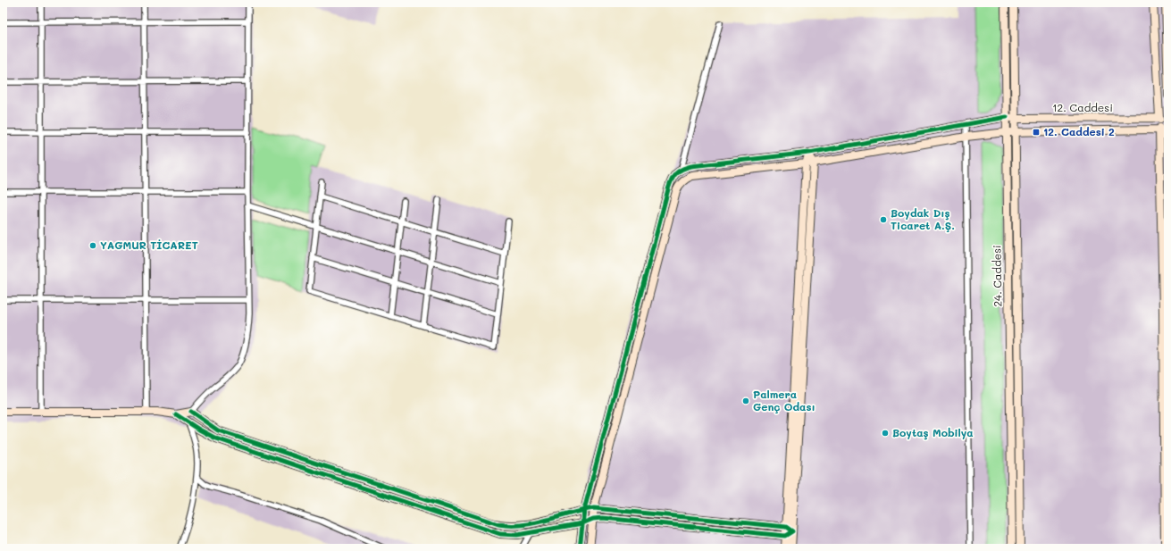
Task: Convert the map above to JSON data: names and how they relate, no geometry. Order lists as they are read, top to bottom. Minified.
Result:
{"streets":{"street":["12. Caddesi","24. Caddesi"]},"crossings":[["12. Caddesi","24. Caddesi"]],"places":{"transit":["12. Caddesi 2"],"other":["Boydak Dış Ticaret A.Ş.","YAGMUR TİCARET","Palmera Genç Odası","Boytaş Mobilya"]}}
